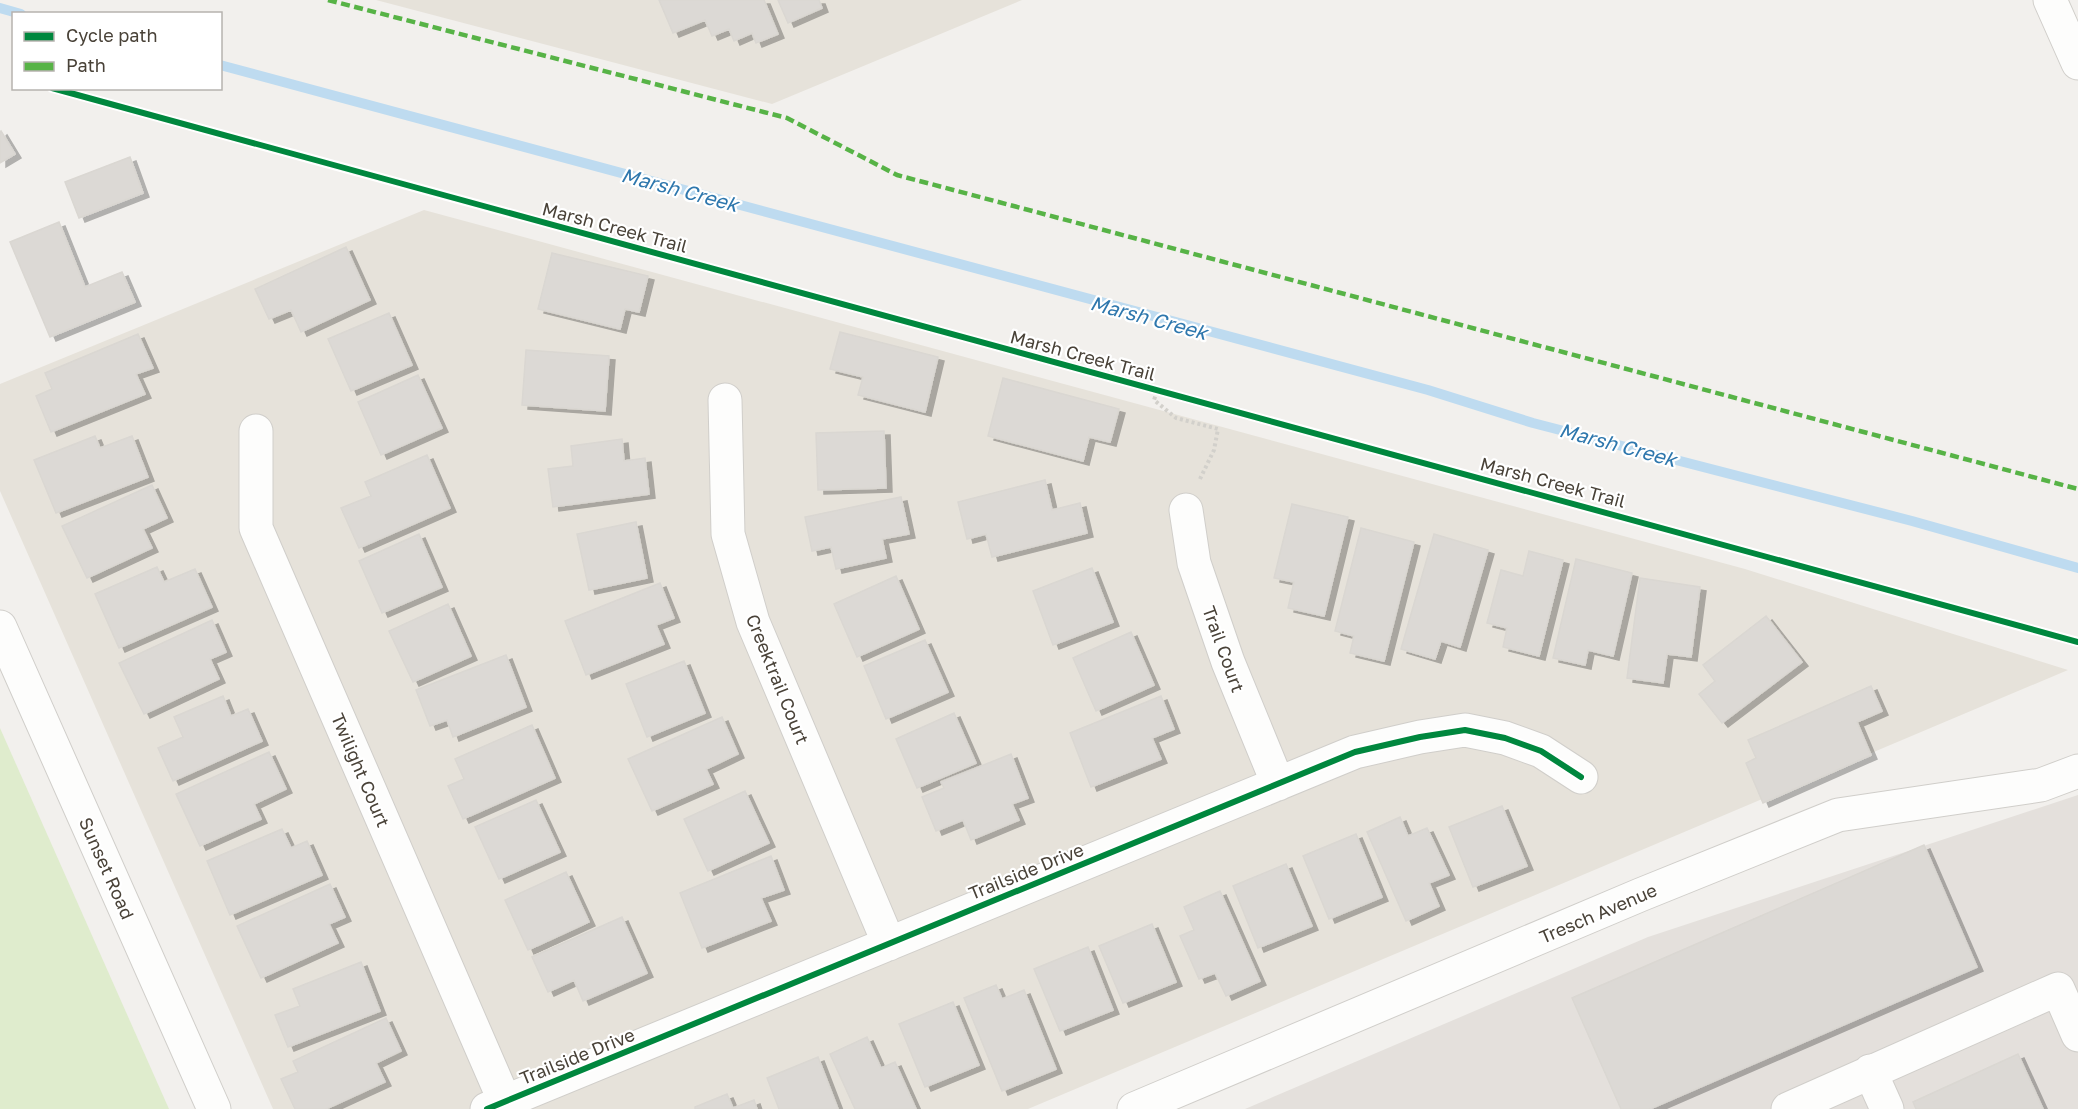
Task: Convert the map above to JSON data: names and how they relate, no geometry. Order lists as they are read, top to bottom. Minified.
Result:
{"streets":{"street":["Trail Court","Creektrail Court","Twilight Court","Sunset Road","Trailside Drive","Tresch Avenue"],"cycle path":["Marsh Creek Trail"]},"crossings":[["Trail Court","Trailside Drive"],["Creektrail Court","Trailside Drive"],["Twilight Court","Trailside Drive"]],"water":["Marsh Creek"],"legend":["Cycle path","Path"]}
